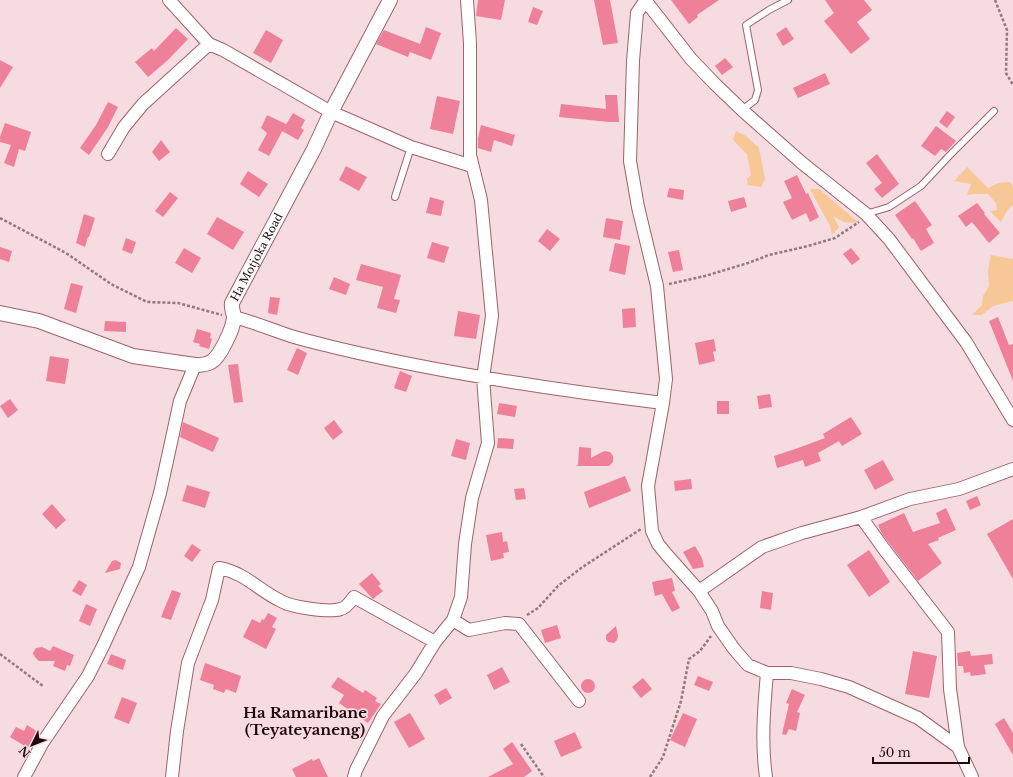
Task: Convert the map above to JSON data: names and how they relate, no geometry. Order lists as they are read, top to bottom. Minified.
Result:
{"streets":{"street":["Ha Motjoka Road"]},"districts":["Ha Ramaribane (Teyateyaneng)"],"scale_bar":"50 m","north":"bottom left"}
